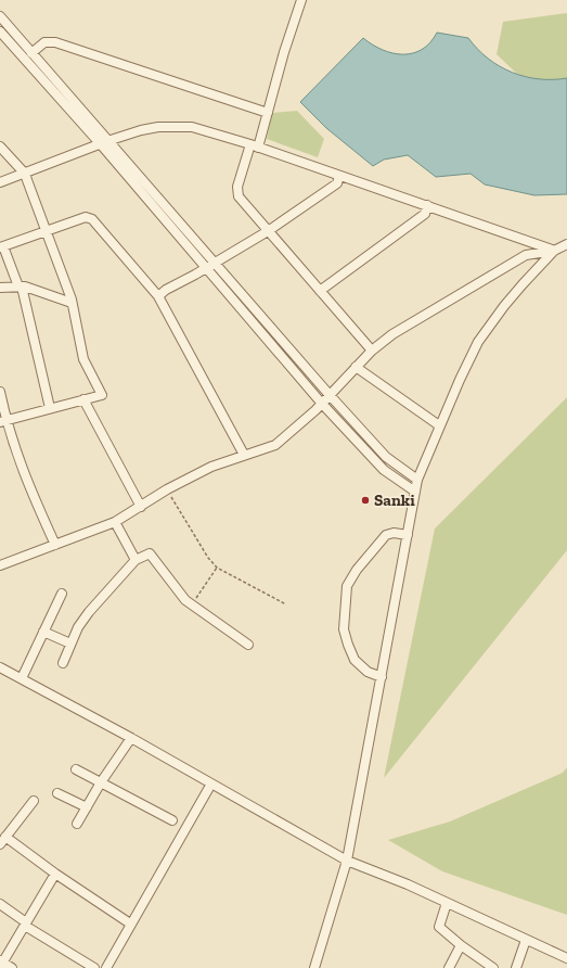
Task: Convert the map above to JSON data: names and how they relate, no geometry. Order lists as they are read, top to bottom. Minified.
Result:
{"places":["Sanki"]}
